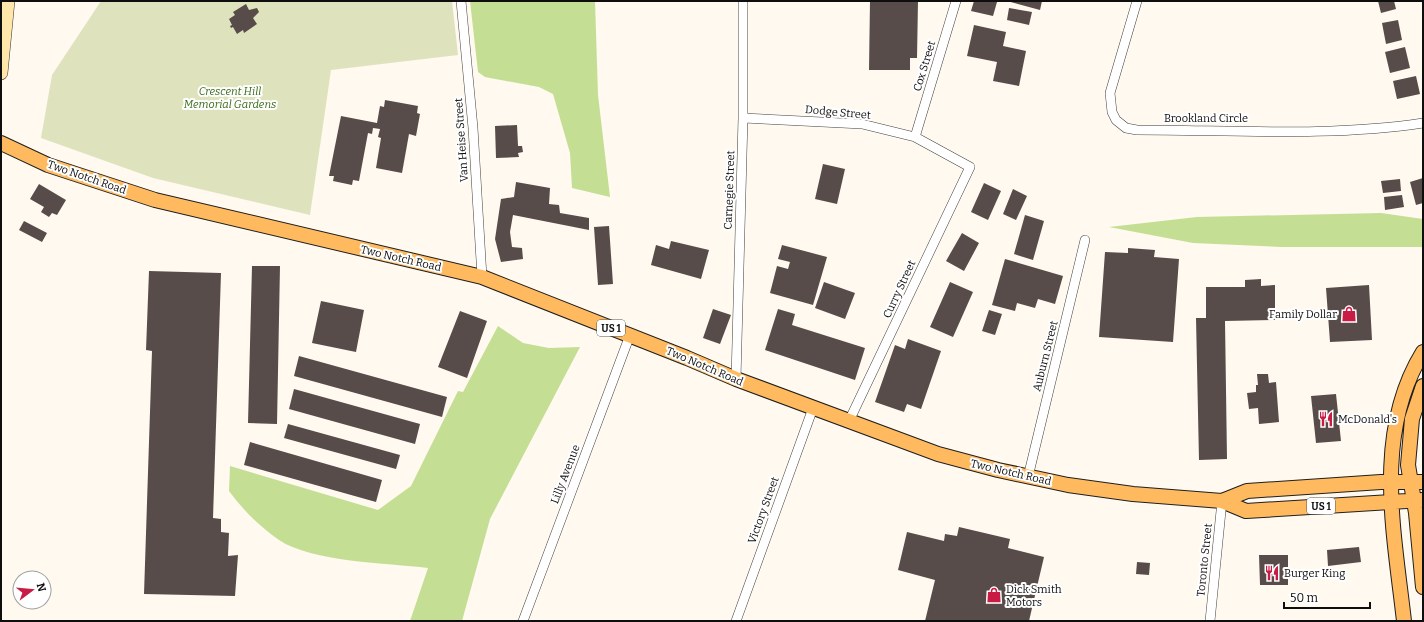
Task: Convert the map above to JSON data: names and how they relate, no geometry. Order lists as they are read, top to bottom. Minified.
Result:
{"streets":{"main road":["Two Notch Road","US 1"],"street":["Cox Street","Dodge Street","Brookland Circle","Van Heise Street","Carnegie Street","Curry Street","Auburn Street","Lilly Avenue","Victory Street","Toronto Street"]},"crossings":[["Cox Street","Dodge Street"],["Dodge Street","Carnegie Street"],["Dodge Street","Curry Street"],["Van Heise Street","Two Notch Road"],["Two Notch Road","Carnegie Street"],["Two Notch Road","Curry Street"],["Two Notch Road","Auburn Street"],["Two Notch Road","Lilly Avenue"],["Two Notch Road","Victory Street"],["Two Notch Road","Toronto Street"]],"parks":["Crescent Hill Memorial Gardens"],"places":{"shop":["Family Dollar","Dick Smith Motors"],"restaurant":["McDonald's","Burger King"]},"scale_bar":"50 m","north":"right"}
